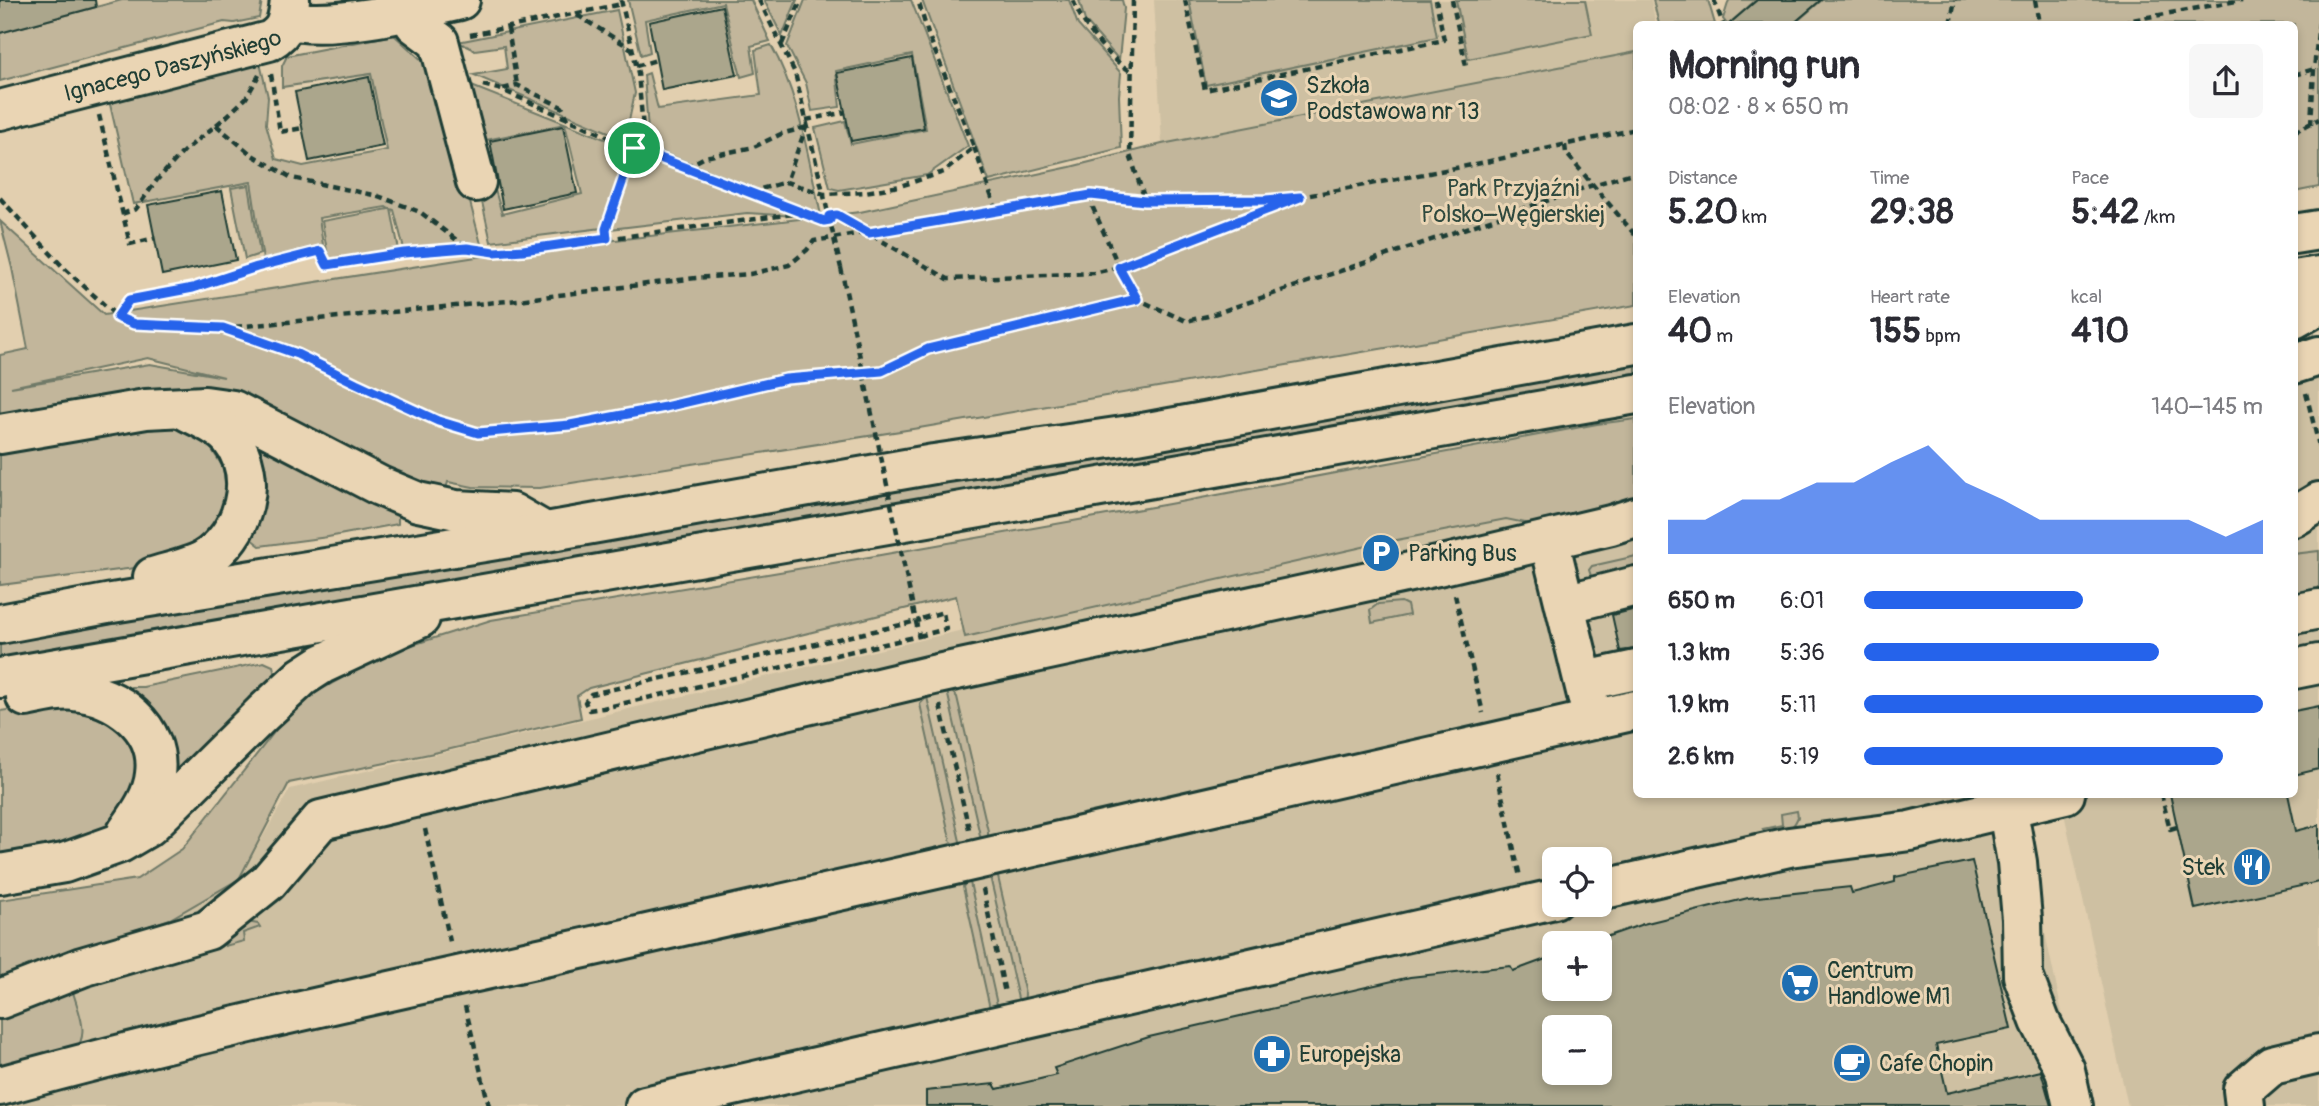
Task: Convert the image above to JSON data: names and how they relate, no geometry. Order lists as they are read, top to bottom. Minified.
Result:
{"streets":{"main road":["Ignacego Daszyńskiego"]},"parks":["Park Przyjaźni Polsko–Węgierskiej"],"places":{"school or university":["Szkoła Podstawowa nr 13"],"parking":["Parking Bus"],"restaurant":["Stek"],"supermarket":["Centrum Handlowe M1"],"pharmacy":["Europejska"],"cafe":["Cafe Chopin"]},"page":{"heading":["Morning run","08:02 · 8 × 650 m"],"stats":[["Distance","5.20 km"],["Time","29:38"],["Pace","5:42 /km"],["Elevation","40 m"],["Heart rate","155 bpm"],["kcal","410"]],"chart":["Elevation","140–145 m"],"list":[{"name":"650 m","note":"6:01"},{"name":"1.3 km","note":"5:36"},{"name":"1.9 km","note":"5:11"},{"name":"2.6 km","note":"5:19"}],"map_buttons":["+","−"]}}
